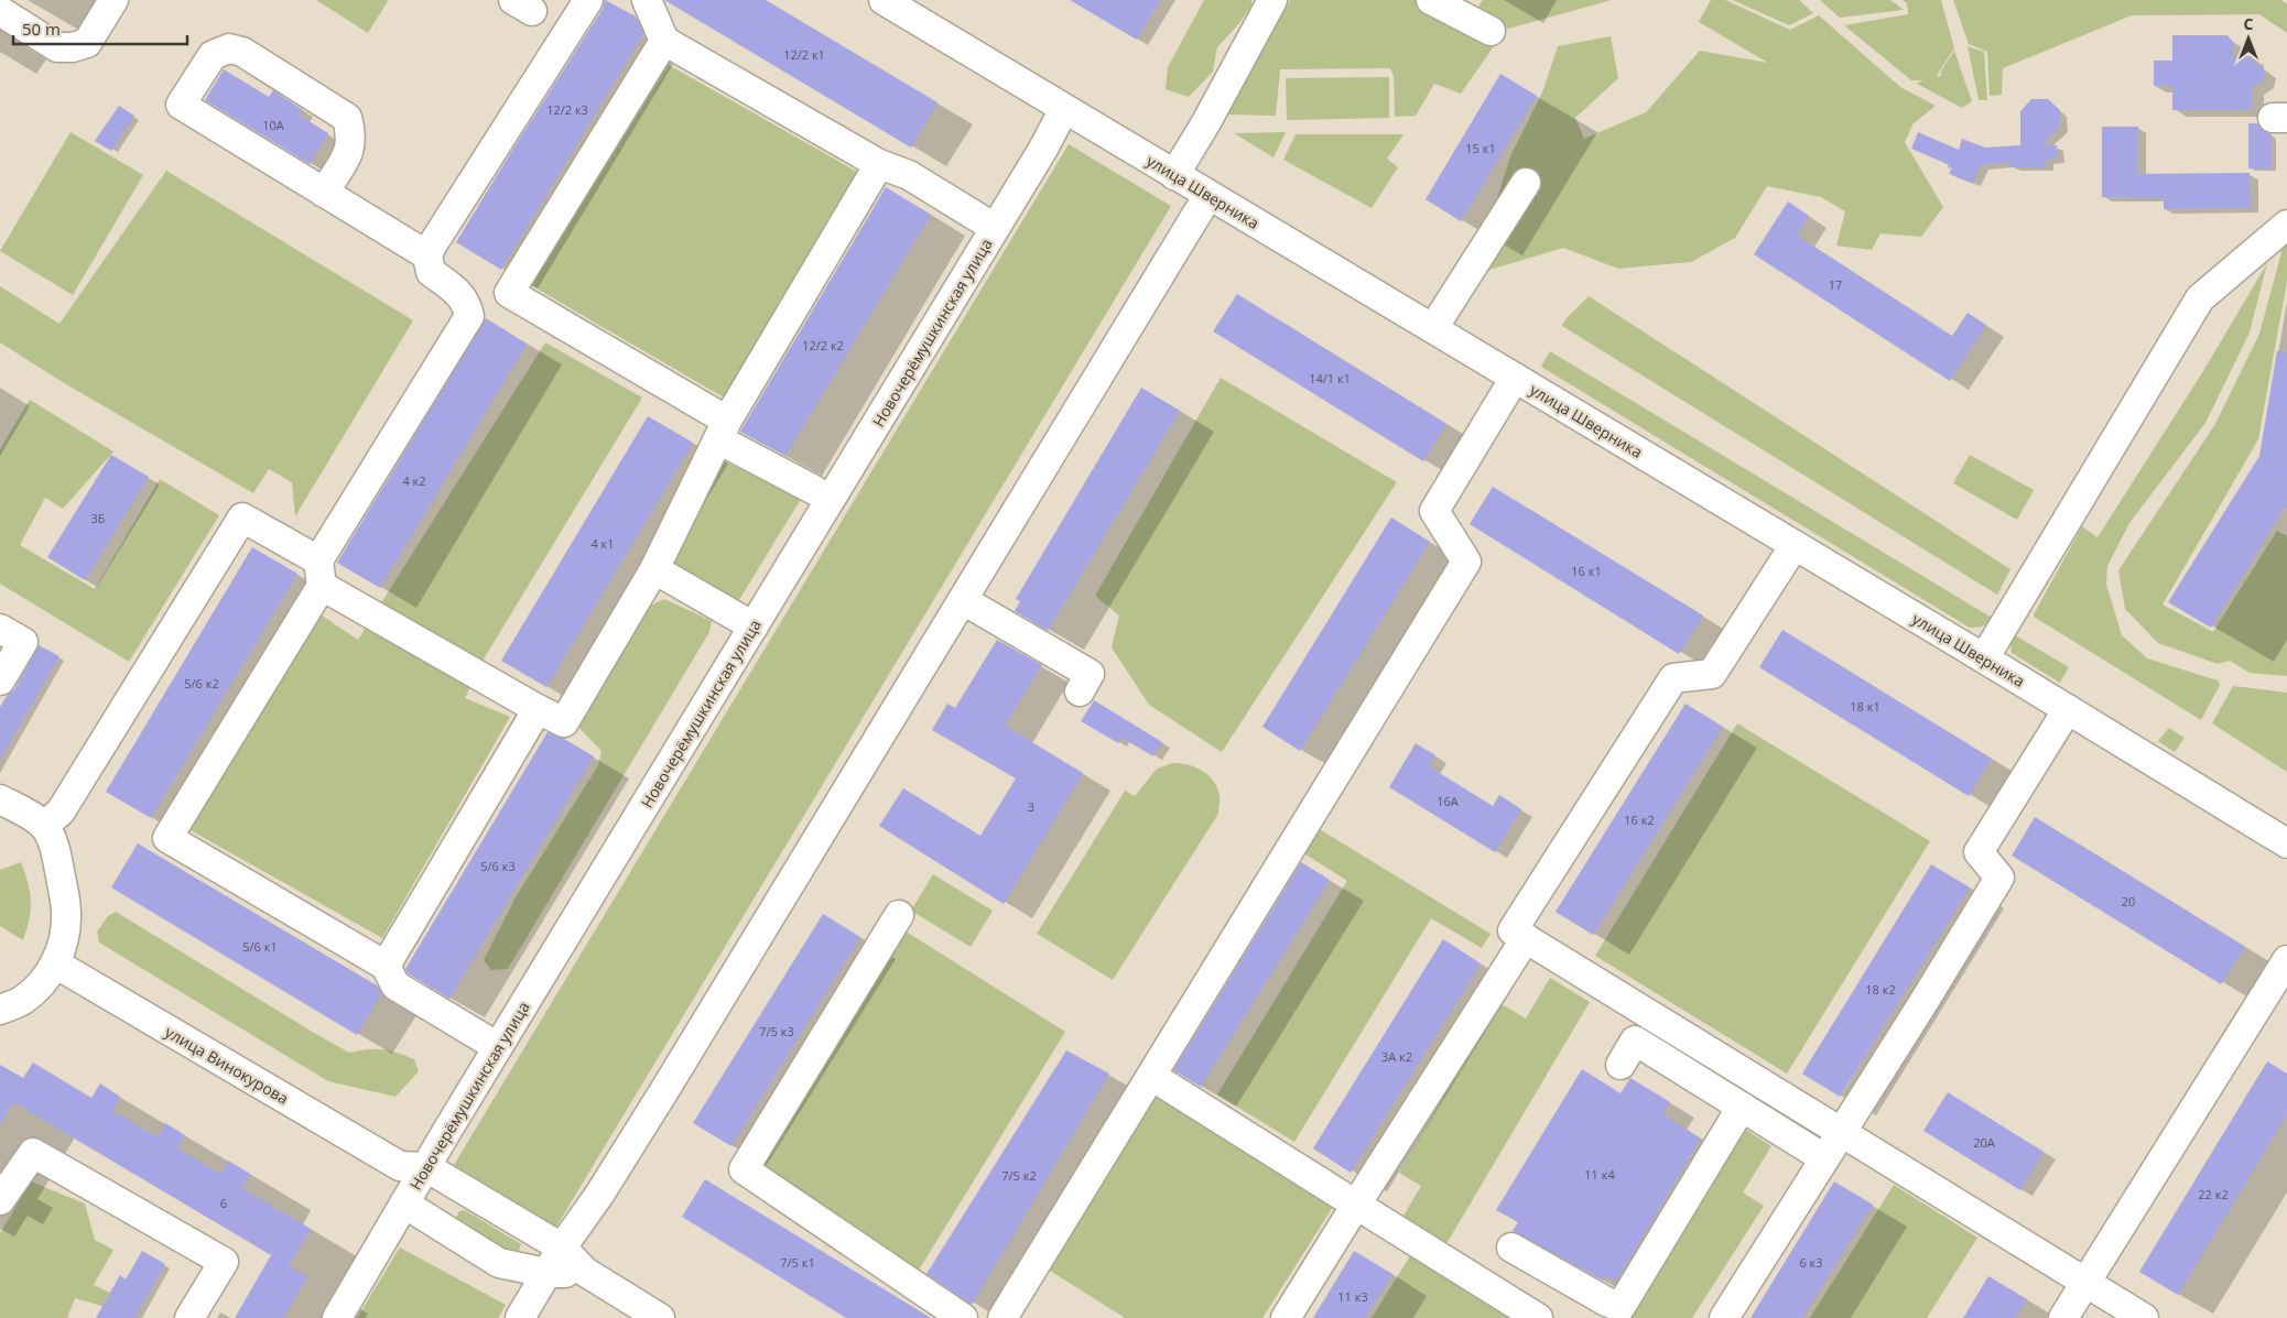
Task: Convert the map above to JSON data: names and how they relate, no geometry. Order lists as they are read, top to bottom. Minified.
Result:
{"streets":{"street":["улица Шверника","Новочерёмушкинская улица","улица Винокурова"]},"crossings":[["улица Шверника","Новочерёмушкинская улица"],["Новочерёмушкинская улица","улица Винокурова"]],"house_numbers":["12/2 к1","12/2 к3","10А","15 к1","17","12/2 к2","14/1 к1","4 к2","3Б","4 к1","16 к1","5/6 к2","18 к1","16А","3","16 к2","5/6 к3","20","5/6 к1","18 к2","7/5 к3","3А к2","20А","11 к4","7/5 к2","22 к2","6","7/5 к1","6 к3","11 к3"],"scale_bar":"50 m","north":"top"}
